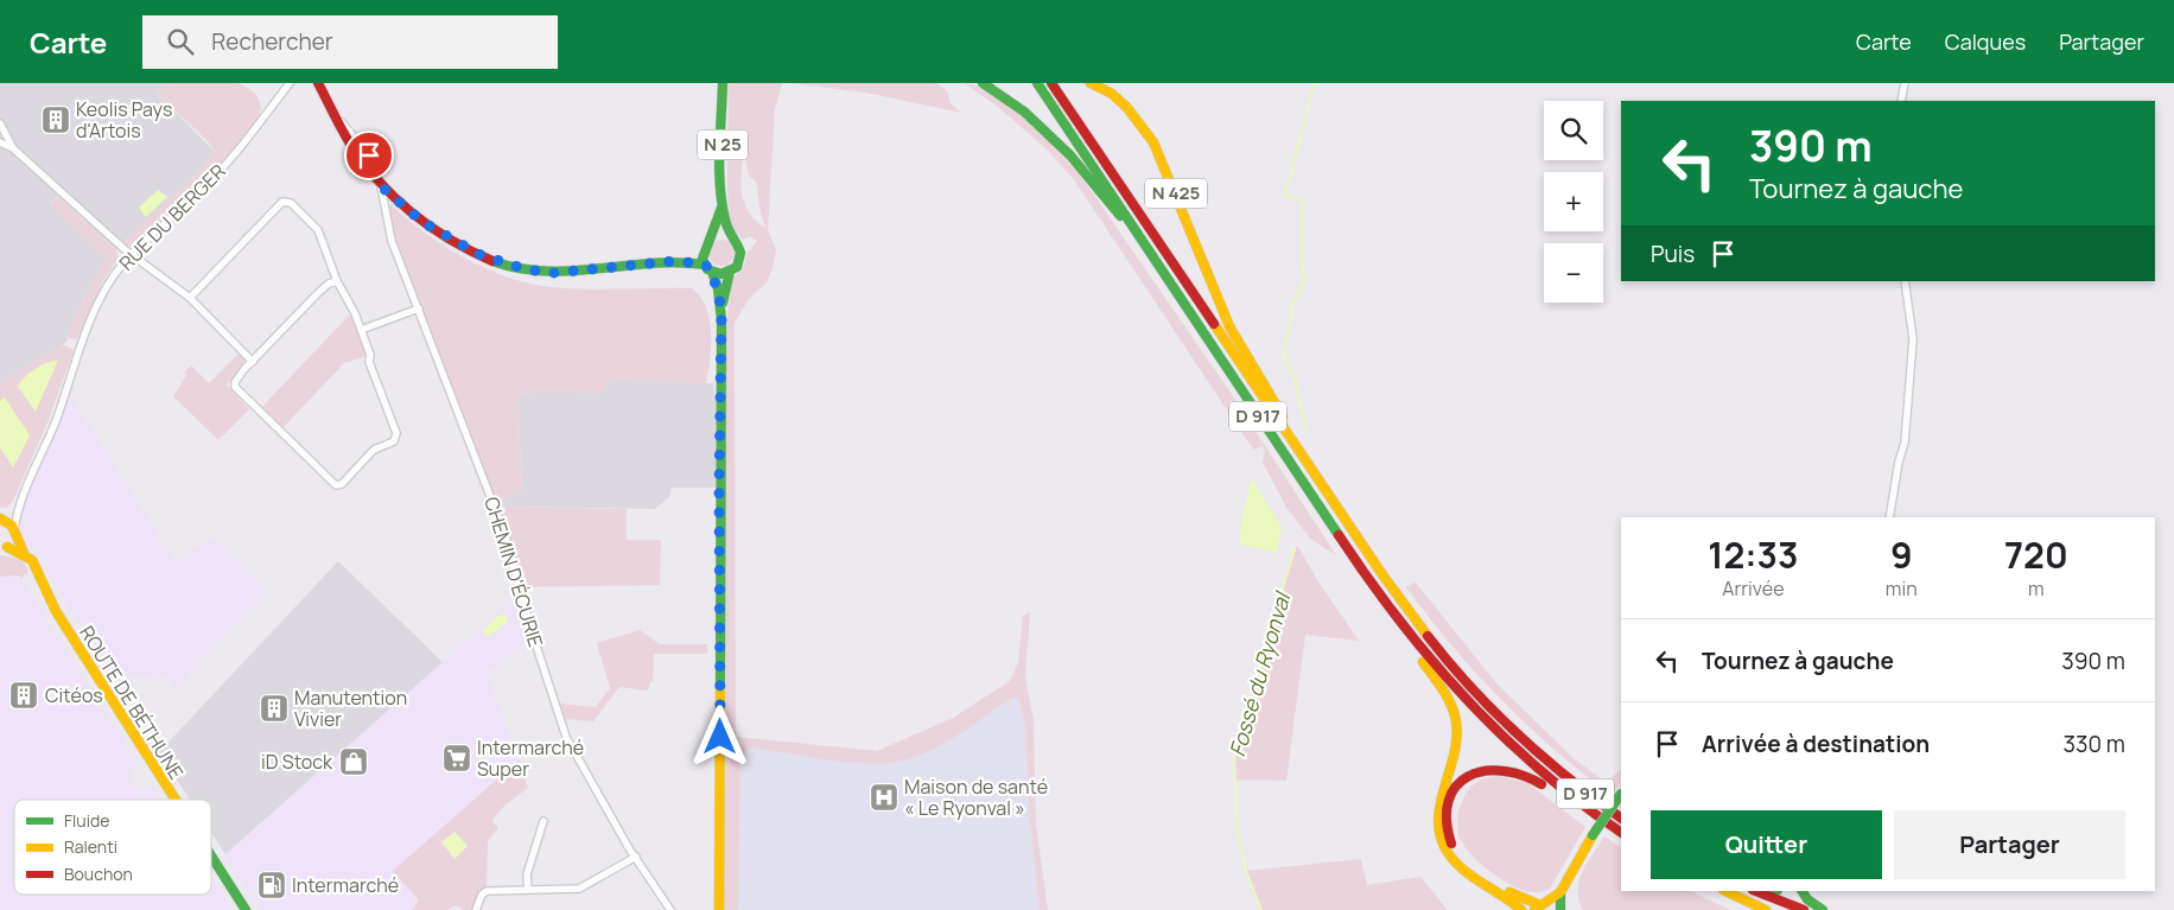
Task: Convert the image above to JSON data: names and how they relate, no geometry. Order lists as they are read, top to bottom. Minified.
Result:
{"streets":{"main road":["N 25","N 425","D 917","ROUTE DE BÉTHUNE"],"street":["RUE DU BERGER","CHEMIN D'ÉCURIE"]},"crossings":[["N 425","D 917"],["RUE DU BERGER","ROUTE DE BÉTHUNE"]],"water":["Fossé du Ryonval"],"places":{"building":["Keolis Pays d'Artois","Citéos","Manutention Vivier"],"supermarket":["Intermarché Super"],"shop":["iD Stock"],"hospital":["Maison de santé « Le Ryonval »"],"fuel station":["Intermarché"]},"legend":["Fluide","Ralenti","Bouchon"],"page":{"header":"Carte","search":"Rechercher","nav":["Carte","Calques","Partager"],"map_buttons":["+","−"],"turn":["390 m","Tournez à gauche"],"then":"Puis","eta":["12:33","Arrivée","9","min","720","m"],"list":[{"name":"Tournez à gauche","value":"390 m"},{"name":"Arrivée à destination","value":"330 m"}],"buttons":["Quitter","Partager"]}}
